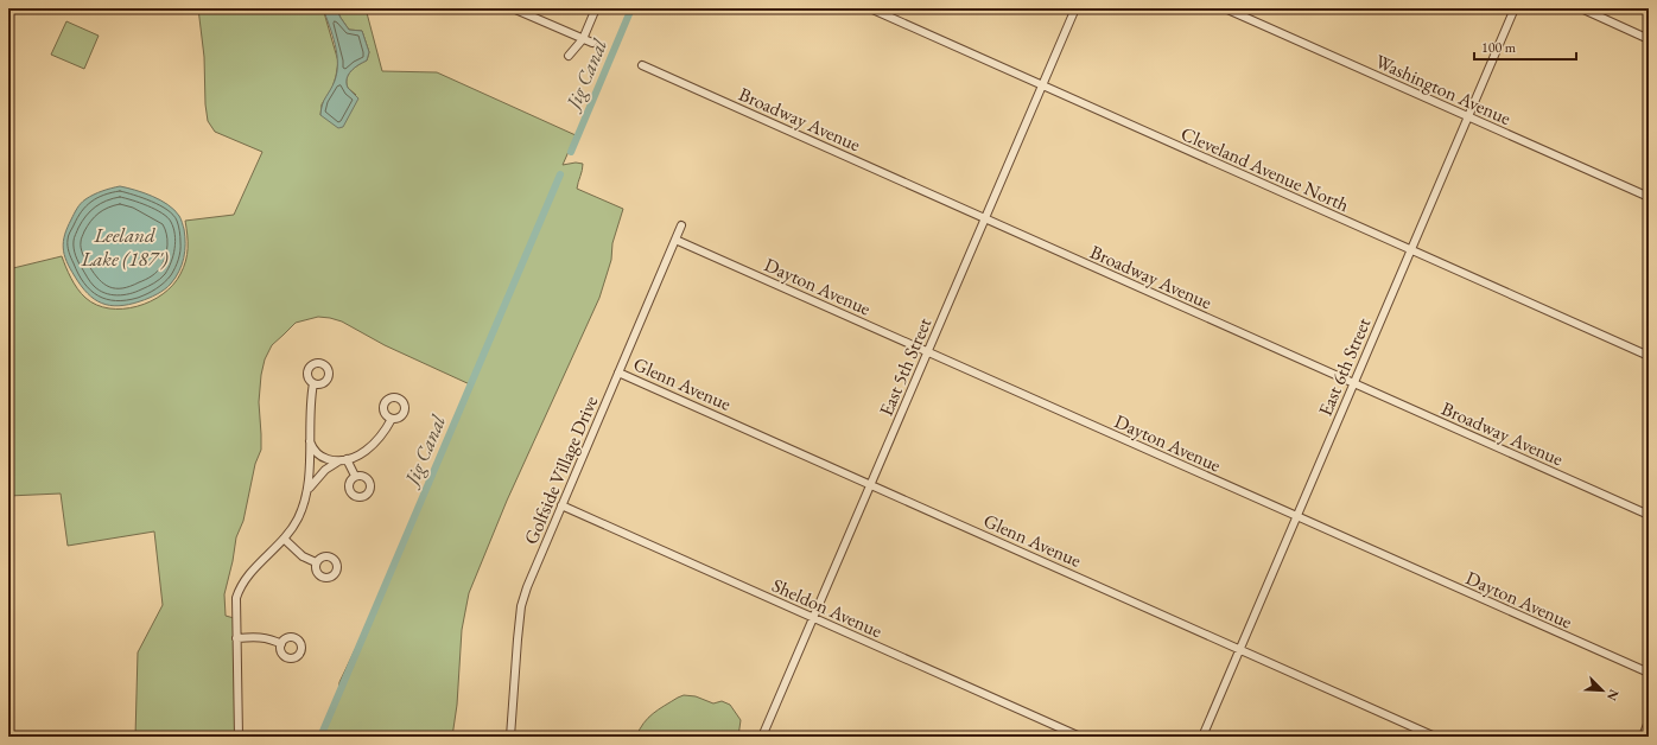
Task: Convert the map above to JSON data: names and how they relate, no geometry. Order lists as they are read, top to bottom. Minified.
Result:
{"streets":{"street":["Washington Avenue","Broadway Avenue","Cleveland Avenue North","Dayton Avenue","East 5th Street","East 6th Street","Glenn Avenue","Golfside Village Drive","Sheldon Avenue"]},"crossings":[["Washington Avenue","East 6th Street"],["Broadway Avenue","East 5th Street"],["Broadway Avenue","East 6th Street"],["Cleveland Avenue North","East 5th Street"],["Cleveland Avenue North","East 6th Street"],["Dayton Avenue","East 5th Street"],["Dayton Avenue","East 6th Street"],["Dayton Avenue","Golfside Village Drive"],["East 5th Street","Glenn Avenue"],["East 5th Street","Sheldon Avenue"],["East 6th Street","Glenn Avenue"],["Glenn Avenue","Golfside Village Drive"],["Golfside Village Drive","Sheldon Avenue"]],"water":["Jig Canal","Leeland Lake (187')"],"scale_bar":"100 m","north":"bottom right"}
